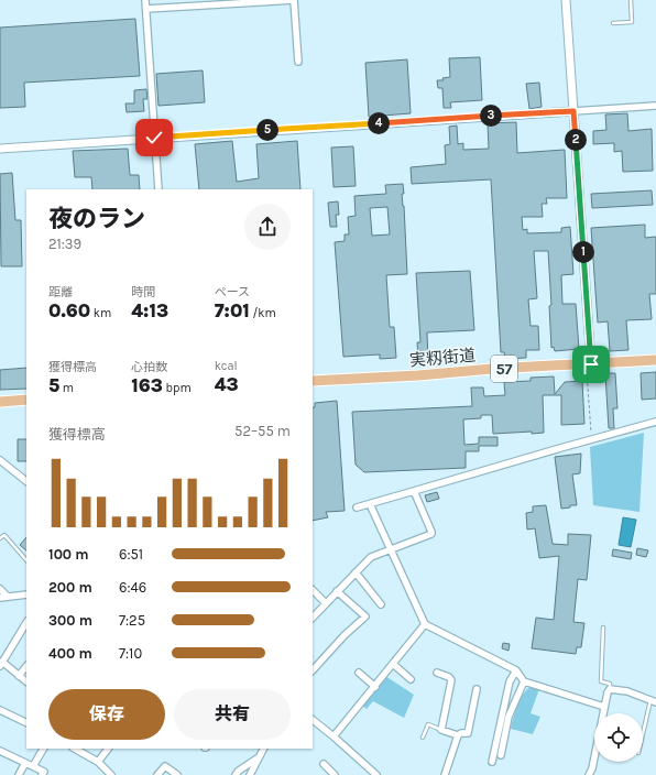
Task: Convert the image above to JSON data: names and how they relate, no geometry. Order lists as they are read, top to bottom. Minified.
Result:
{"streets":{"main road":["実籾街道","57"]},"page":{"pins":["3","4","5","2","1"],"heading":["夜のラン","21:39"],"stats":[["距離","0.60 km"],["時間","4:13"],["ペース","7:01 /km"],["獲得標高","5 m"],["心拍数","163 bpm"],["kcal","43"]],"chart":["獲得標高","52–55 m"],"list":[{"name":"100 m","note":"6:51"},{"name":"200 m","note":"6:46"},{"name":"300 m","note":"7:25"},{"name":"400 m","note":"7:10"}],"buttons":["保存","共有"]}}
